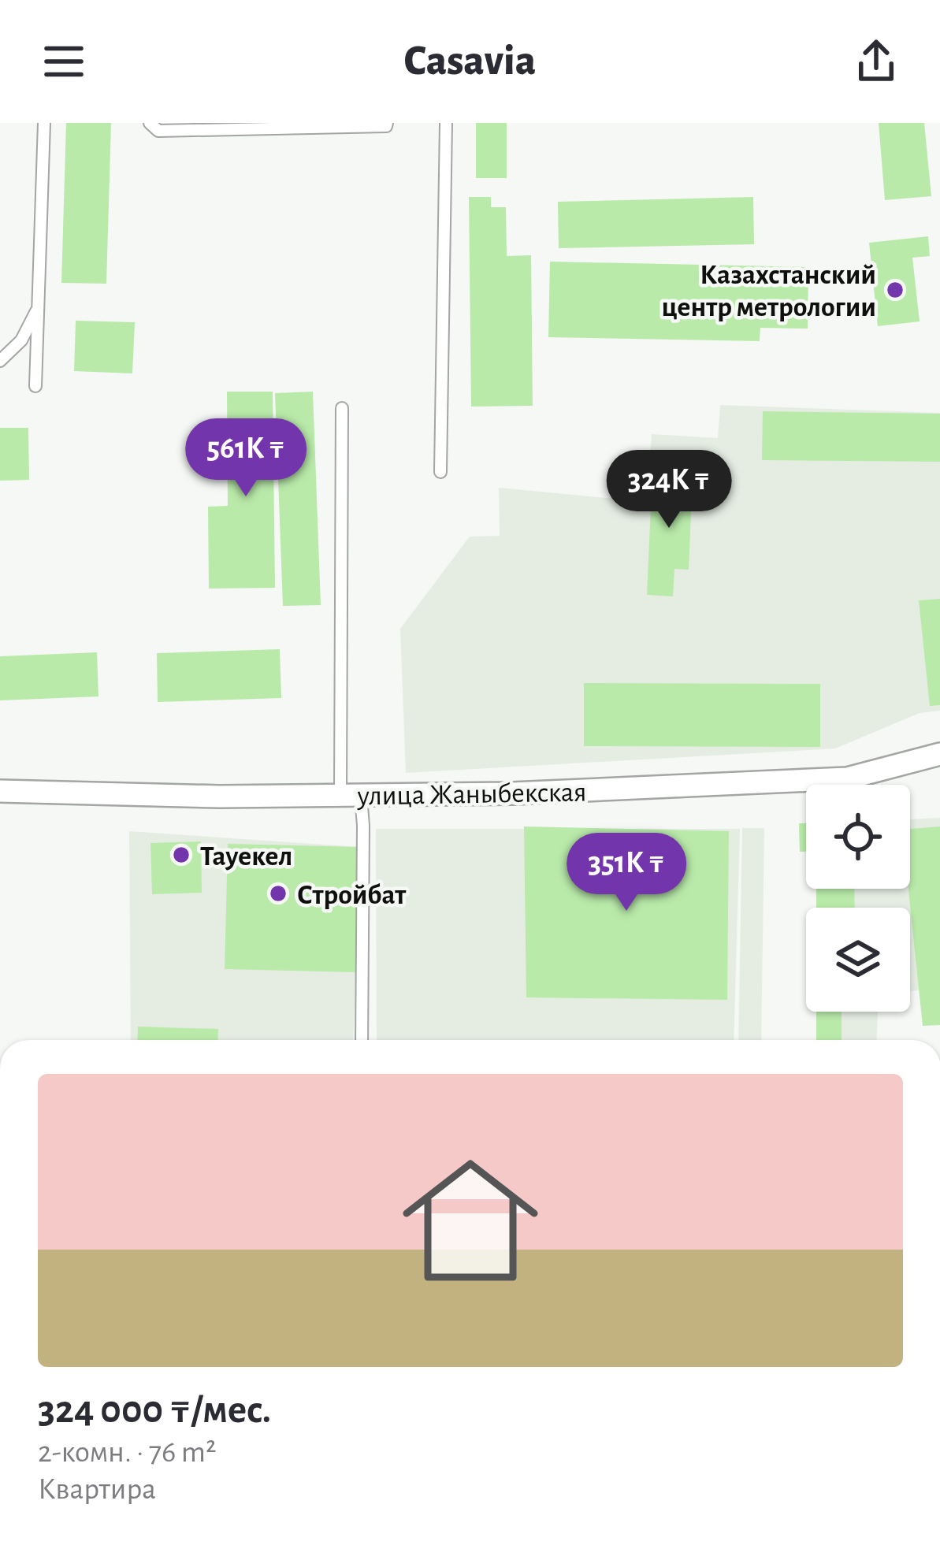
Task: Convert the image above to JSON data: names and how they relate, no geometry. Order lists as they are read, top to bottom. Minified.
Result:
{"streets":{"street":["улица Жаныбекская"]},"places":["Казахстанский центр метрологии","Тауекел","Стройбат"],"page":{"header":"Casavia","price":["561K ₸","324K ₸","351K ₸"],"list":[{"name":"324 000 ₸/мес.","note":"2-комн. · 76 m² · Квартира"}]}}
